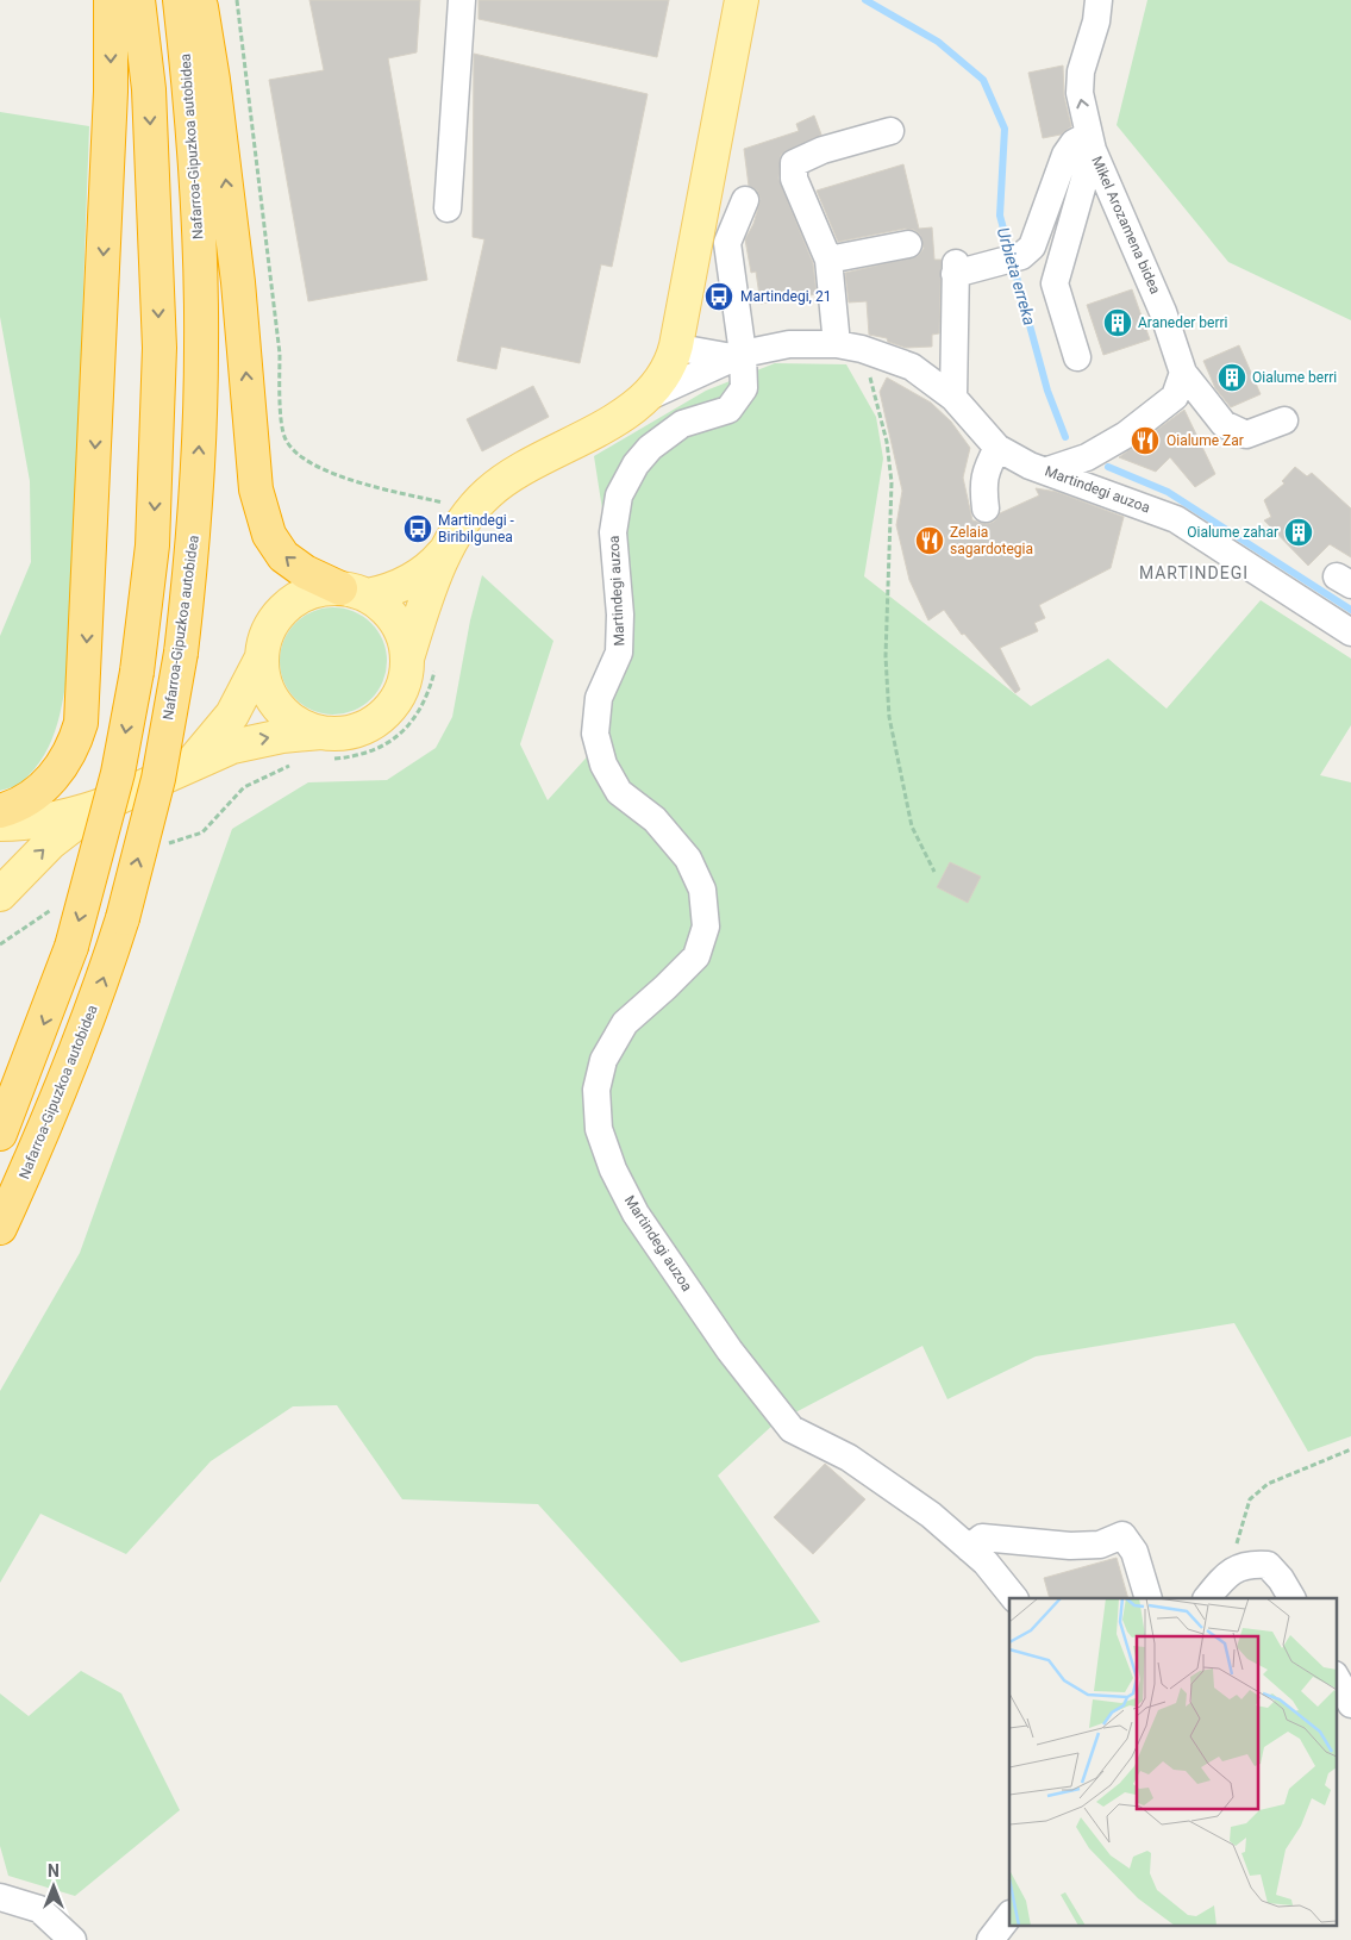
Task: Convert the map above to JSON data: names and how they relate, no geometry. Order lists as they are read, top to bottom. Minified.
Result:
{"streets":{"highway":["Nafarroa-Gipuzkoa autobidea"],"street":["Mikel Arozamena bidea","Martindegi auzoa"]},"districts":["MARTINDEGI"],"water":["Urbieta erreka"],"places":{"bus stop":["Martindegi, 21","Martindegi - Biribilgunea"],"building":["Araneder berri","Oialume berri","Oialume zahar"],"restaurant":["Oialume Zar","Zelaia sagardotegia"]},"north":"top"}
